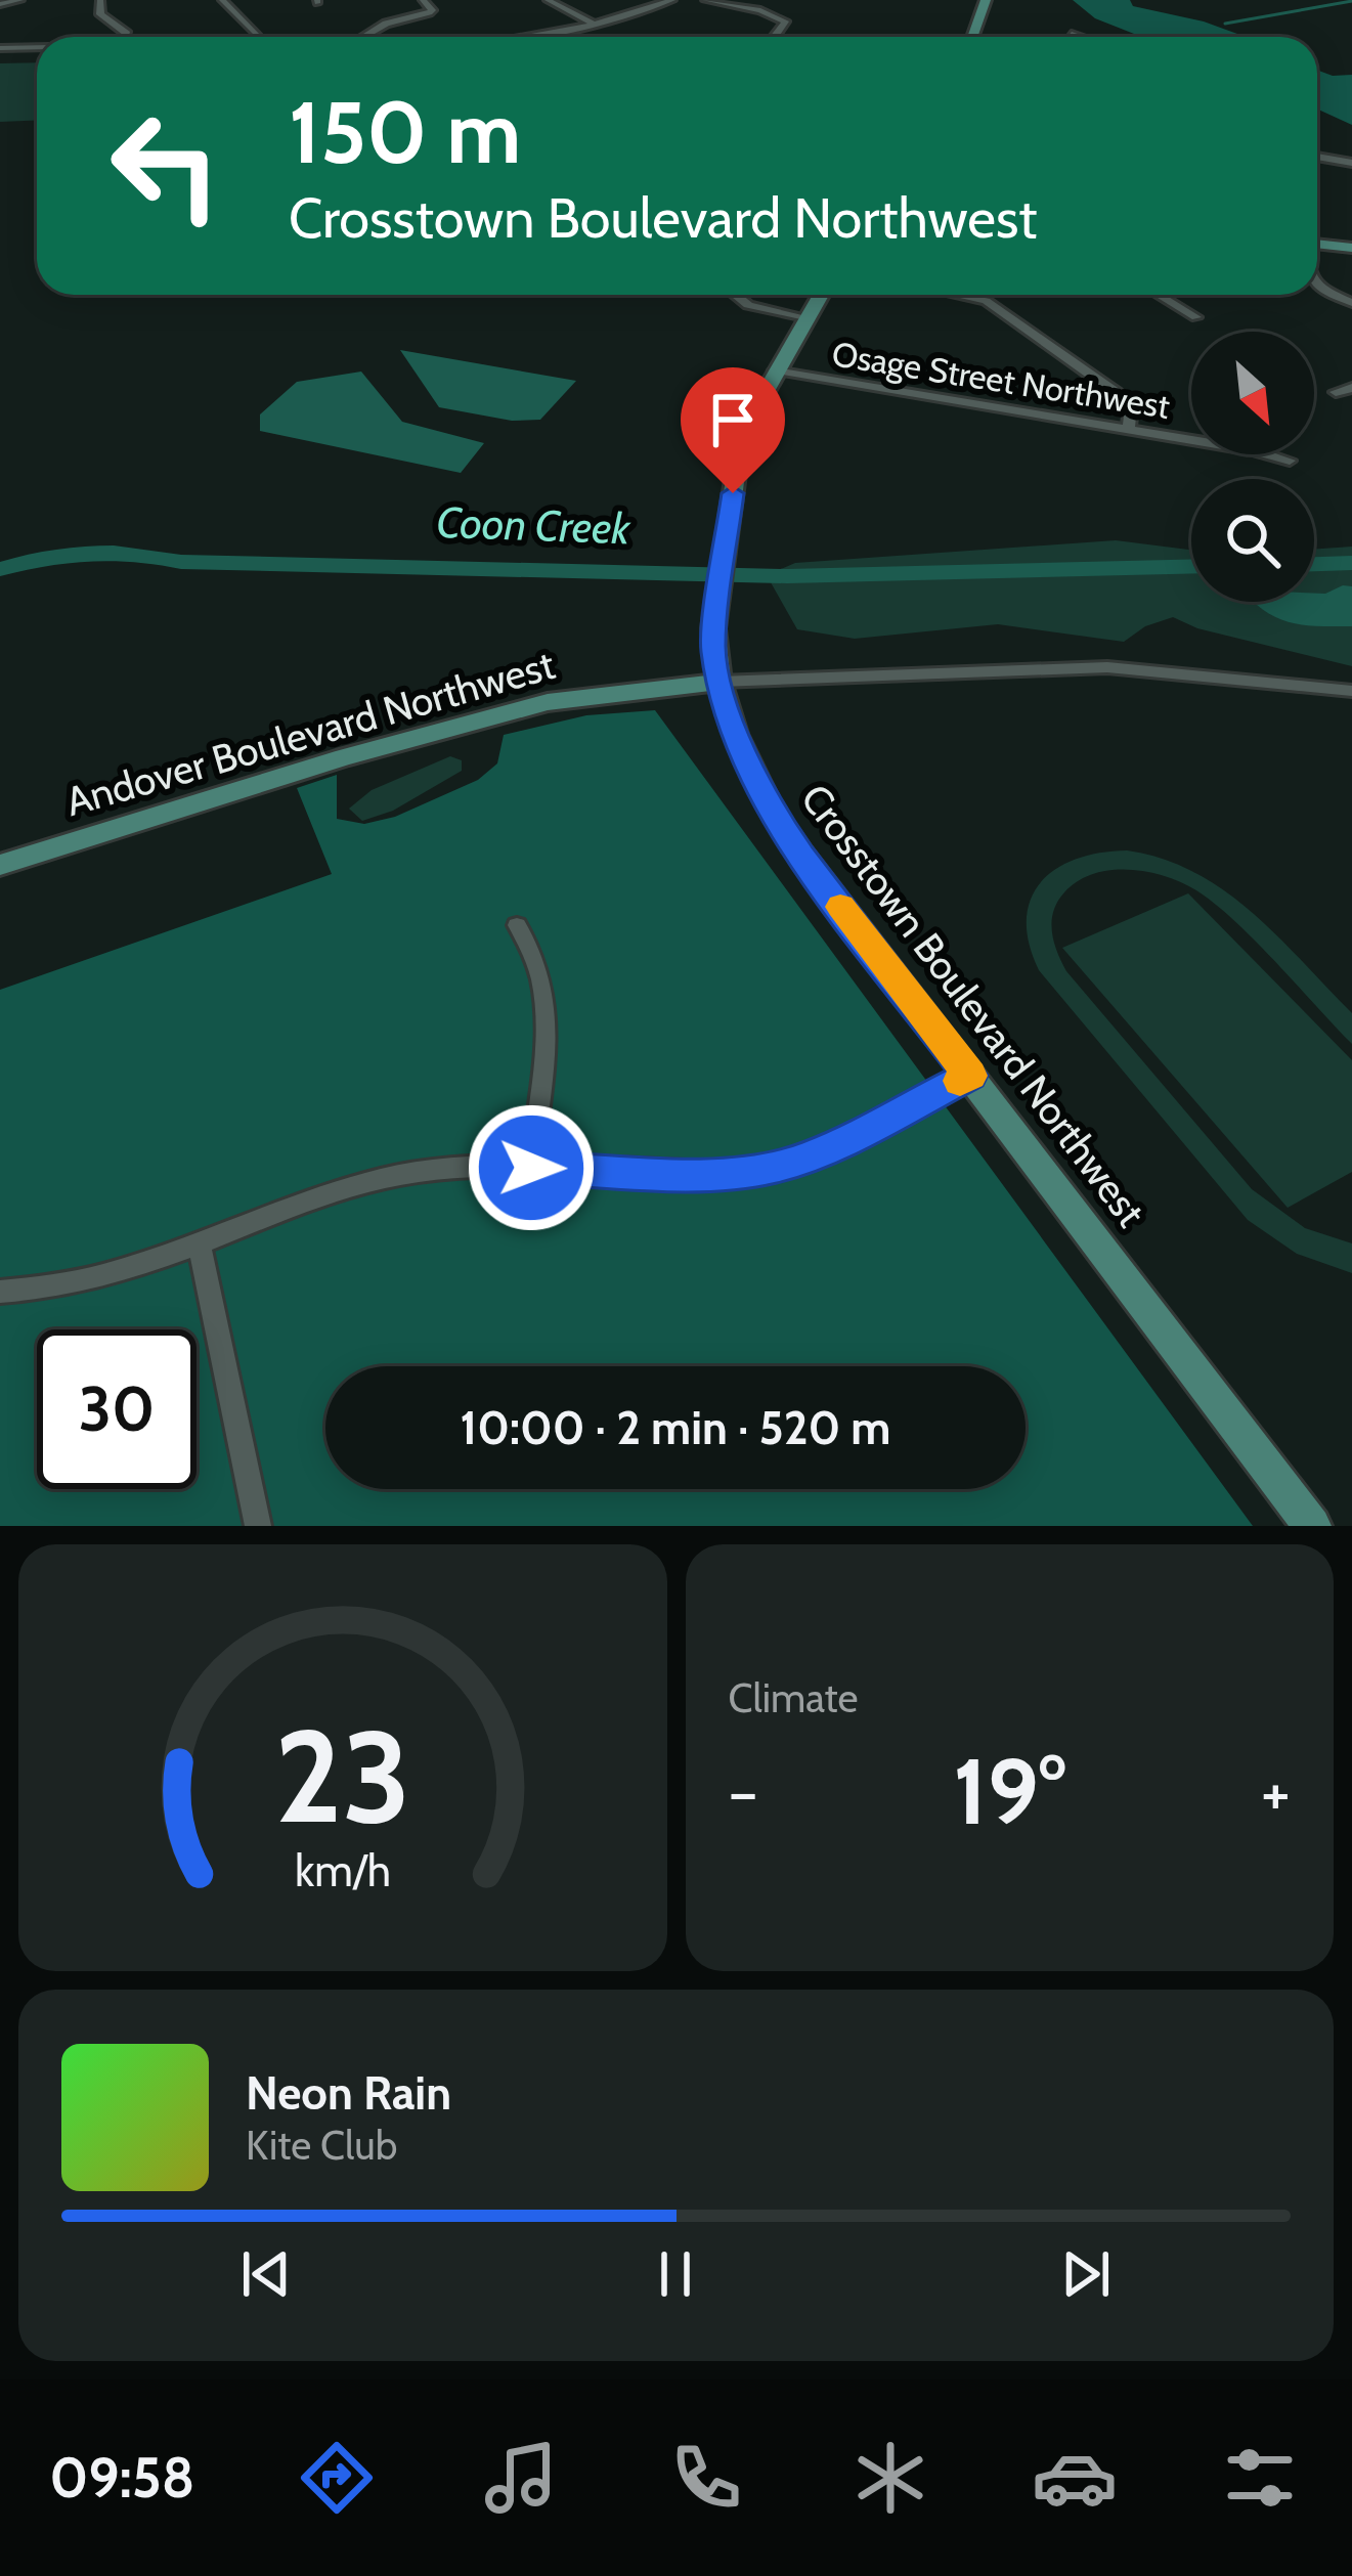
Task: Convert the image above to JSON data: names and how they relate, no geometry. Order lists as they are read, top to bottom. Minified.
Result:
{"streets":{"street":["Osage Street Northwest","Andover Boulevard Northwest","Crosstown Boulevard Northwest"]},"crossings":[["Osage Street Northwest","Crosstown Boulevard Northwest"],["Andover Boulevard Northwest","Crosstown Boulevard Northwest"]],"water":["Coon Creek"],"north":"bottom right","page":{"turn":["150 m","Crosstown Boulevard Northwest"],"limit":"30","trip":"10:00 · 2 min · 520 m","tile":"Climate","heat":["−","19°","+"],"song":["Neon Rain","Kite Club"],"tabs":"09:58","gauge":["23","km/h"]}}
